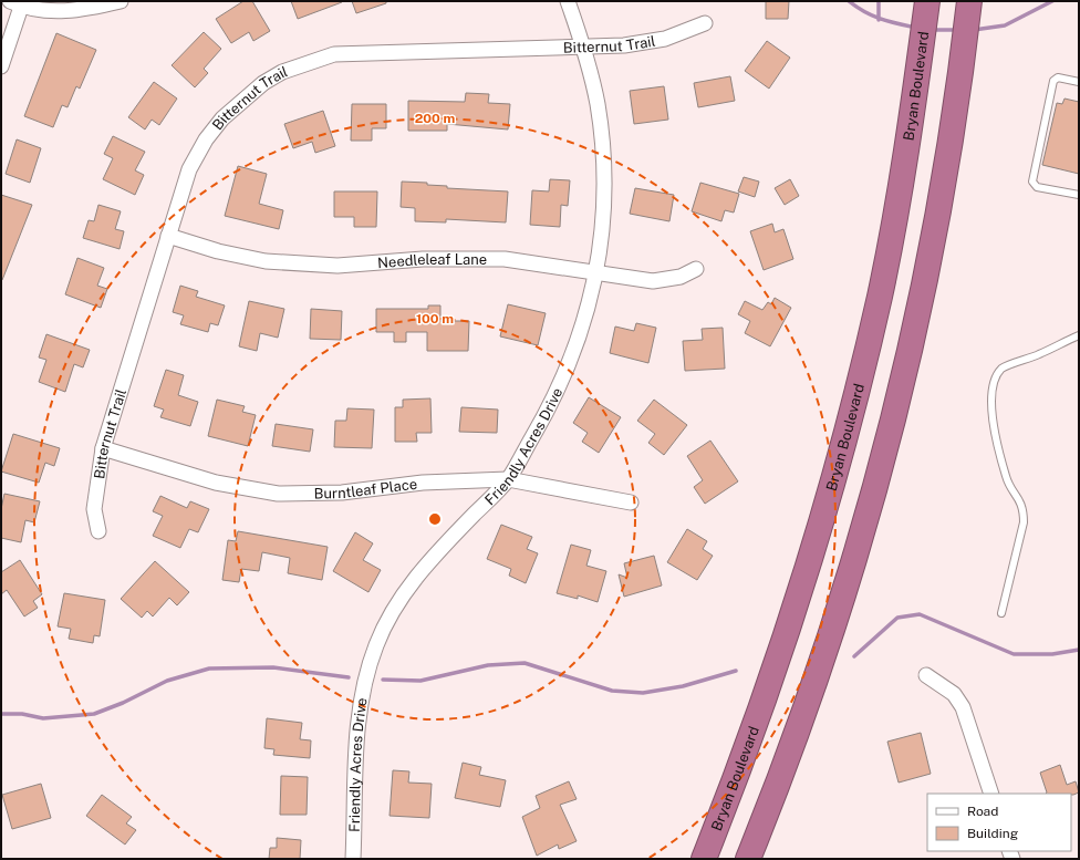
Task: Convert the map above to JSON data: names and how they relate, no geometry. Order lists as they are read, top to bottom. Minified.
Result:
{"streets":{"highway":["Bryan Boulevard"],"street":["Bitternut Trail","Needleleaf Lane","Friendly Acres Drive","Burntleaf Place"]},"crossings":[["Bitternut Trail","Needleleaf Lane"],["Bitternut Trail","Friendly Acres Drive"],["Bitternut Trail","Burntleaf Place"],["Needleleaf Lane","Friendly Acres Drive"],["Friendly Acres Drive","Burntleaf Place"]],"legend":["Road","Building"],"rings":["200 m","100 m"]}
